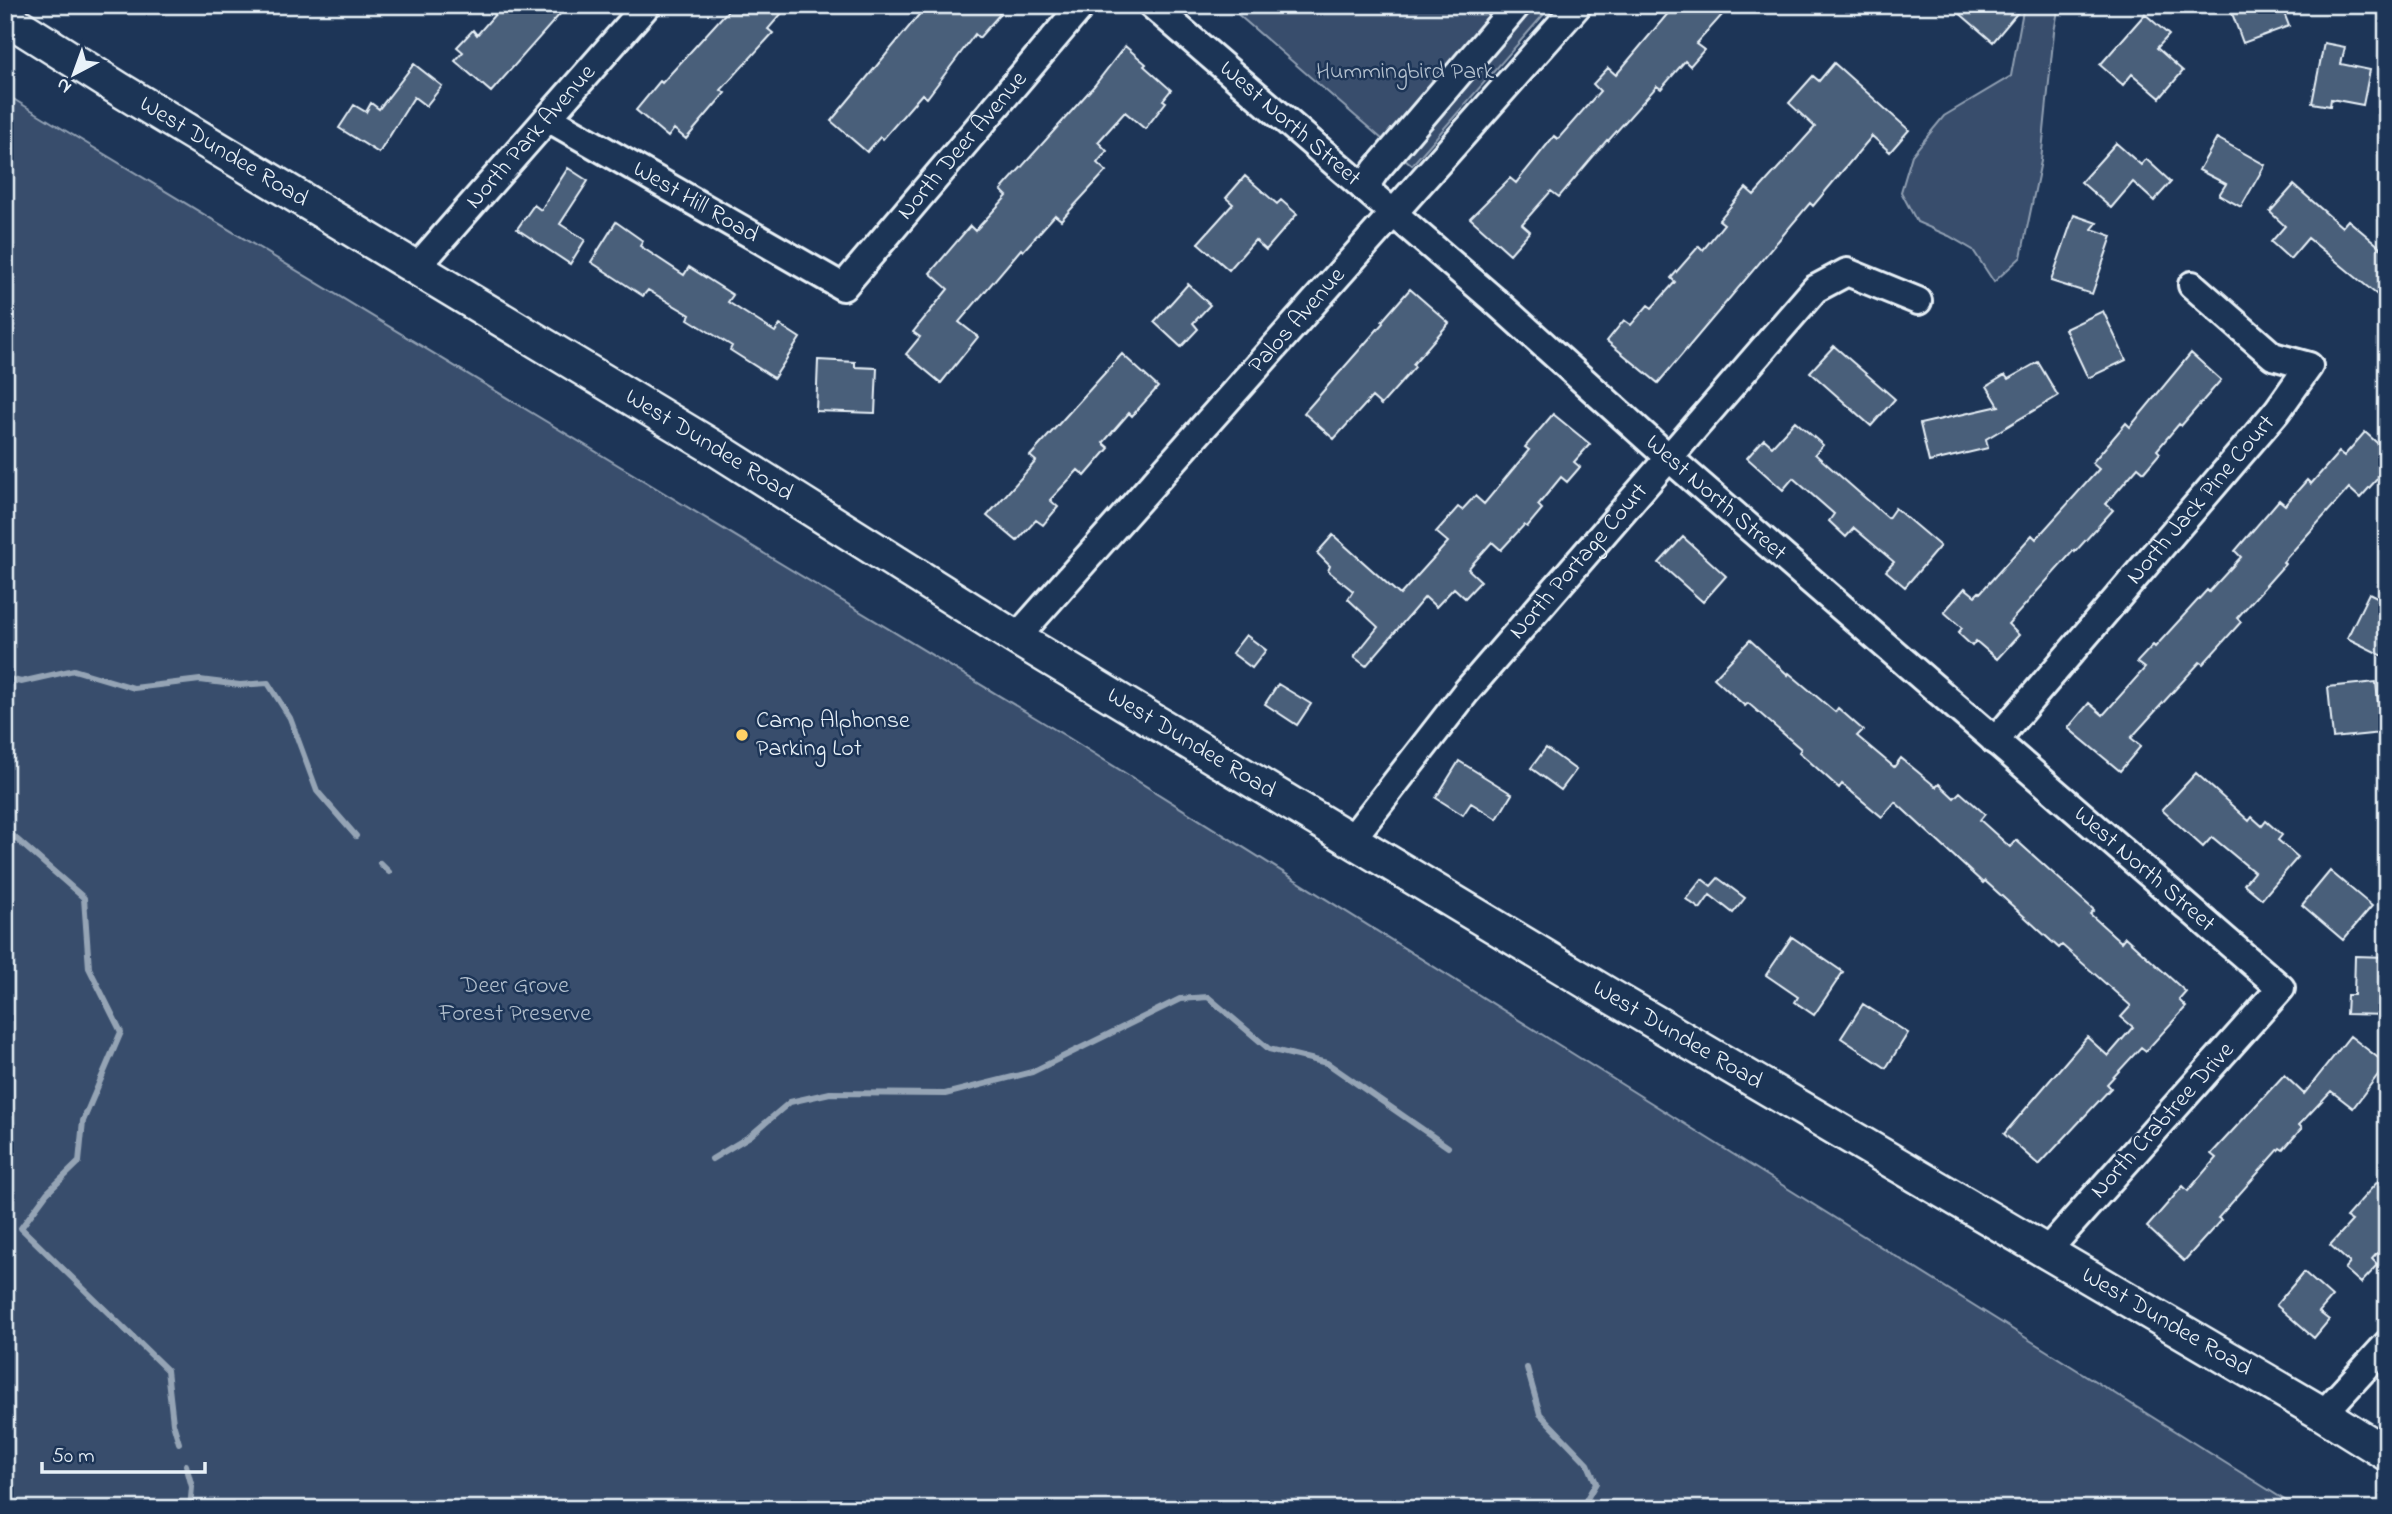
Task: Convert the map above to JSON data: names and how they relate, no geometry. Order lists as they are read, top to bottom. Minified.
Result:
{"streets":{"main road":["West Dundee Road"],"street":["West North Street","North Park Avenue","North Deer Avenue","West Hill Road","Palos Avenue","North Jack Pine Court","North Portage Court","North Crabtree Drive"]},"crossings":[["West North Street","Palos Avenue"],["West North Street","North Jack Pine Court"],["West North Street","North Portage Court"],["West North Street","North Crabtree Drive"],["North Park Avenue","West Dundee Road"],["North Park Avenue","West Hill Road"],["North Deer Avenue","West Hill Road"],["West Dundee Road","Palos Avenue"],["West Dundee Road","North Portage Court"],["West Dundee Road","North Crabtree Drive"]],"parks":["Hummingbird Park","Deer Grove Forest Preserve"],"places":["Camp Alphonse Parking Lot"],"scale_bar":"50 m","north":"bottom left"}
